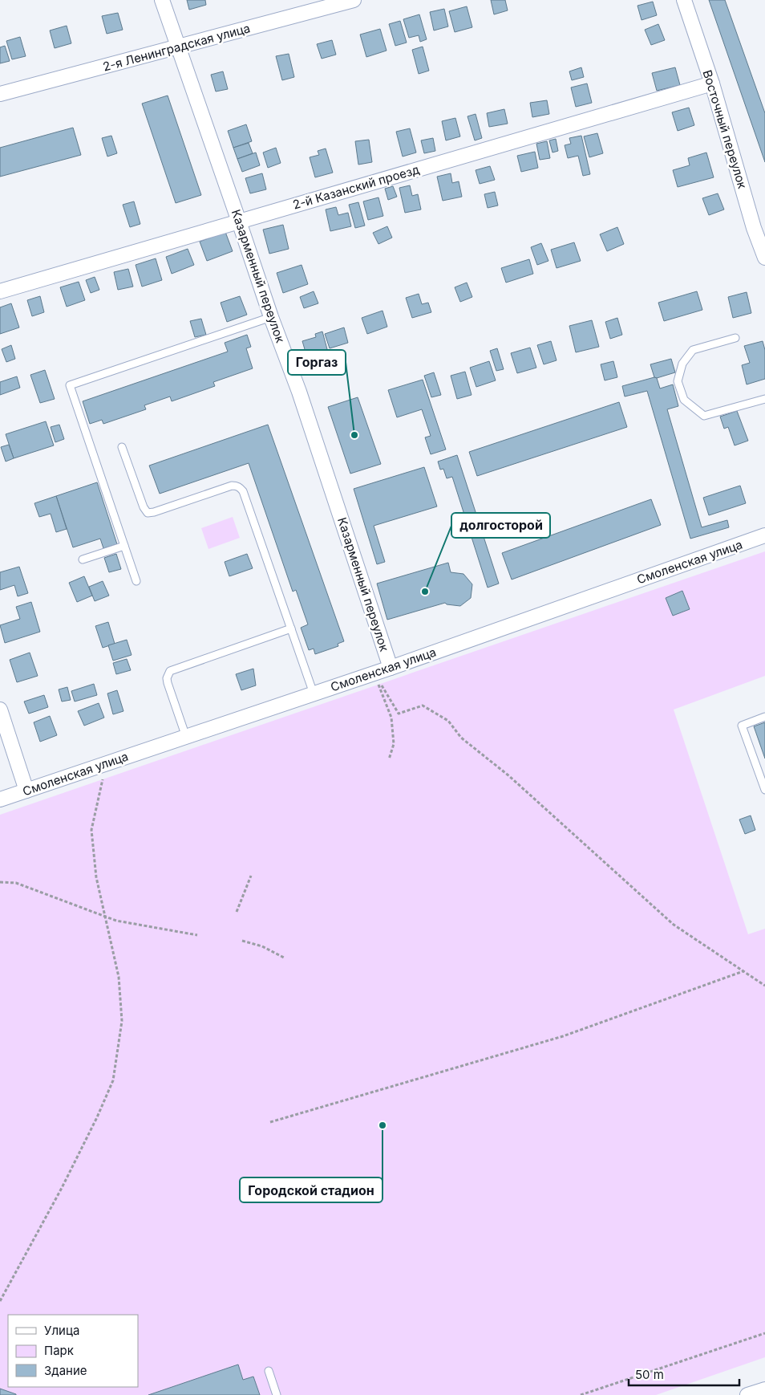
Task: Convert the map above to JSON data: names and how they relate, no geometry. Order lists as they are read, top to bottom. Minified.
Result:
{"streets":{"street":["2-я Ленинградская улица","Восточный переулок","2-й Казанский проезд","Казарменный переулок","Смоленская улица"]},"crossings":[["2-я Ленинградская улица","Казарменный переулок"],["Восточный переулок","2-й Казанский проезд"],["2-й Казанский проезд","Казарменный переулок"],["Казарменный переулок","Смоленская улица"]],"places":["Горгаз","долгосторой","Городской стадион"],"legend":["Улица","Парк","Здание"],"scale_bar":"50 m"}
